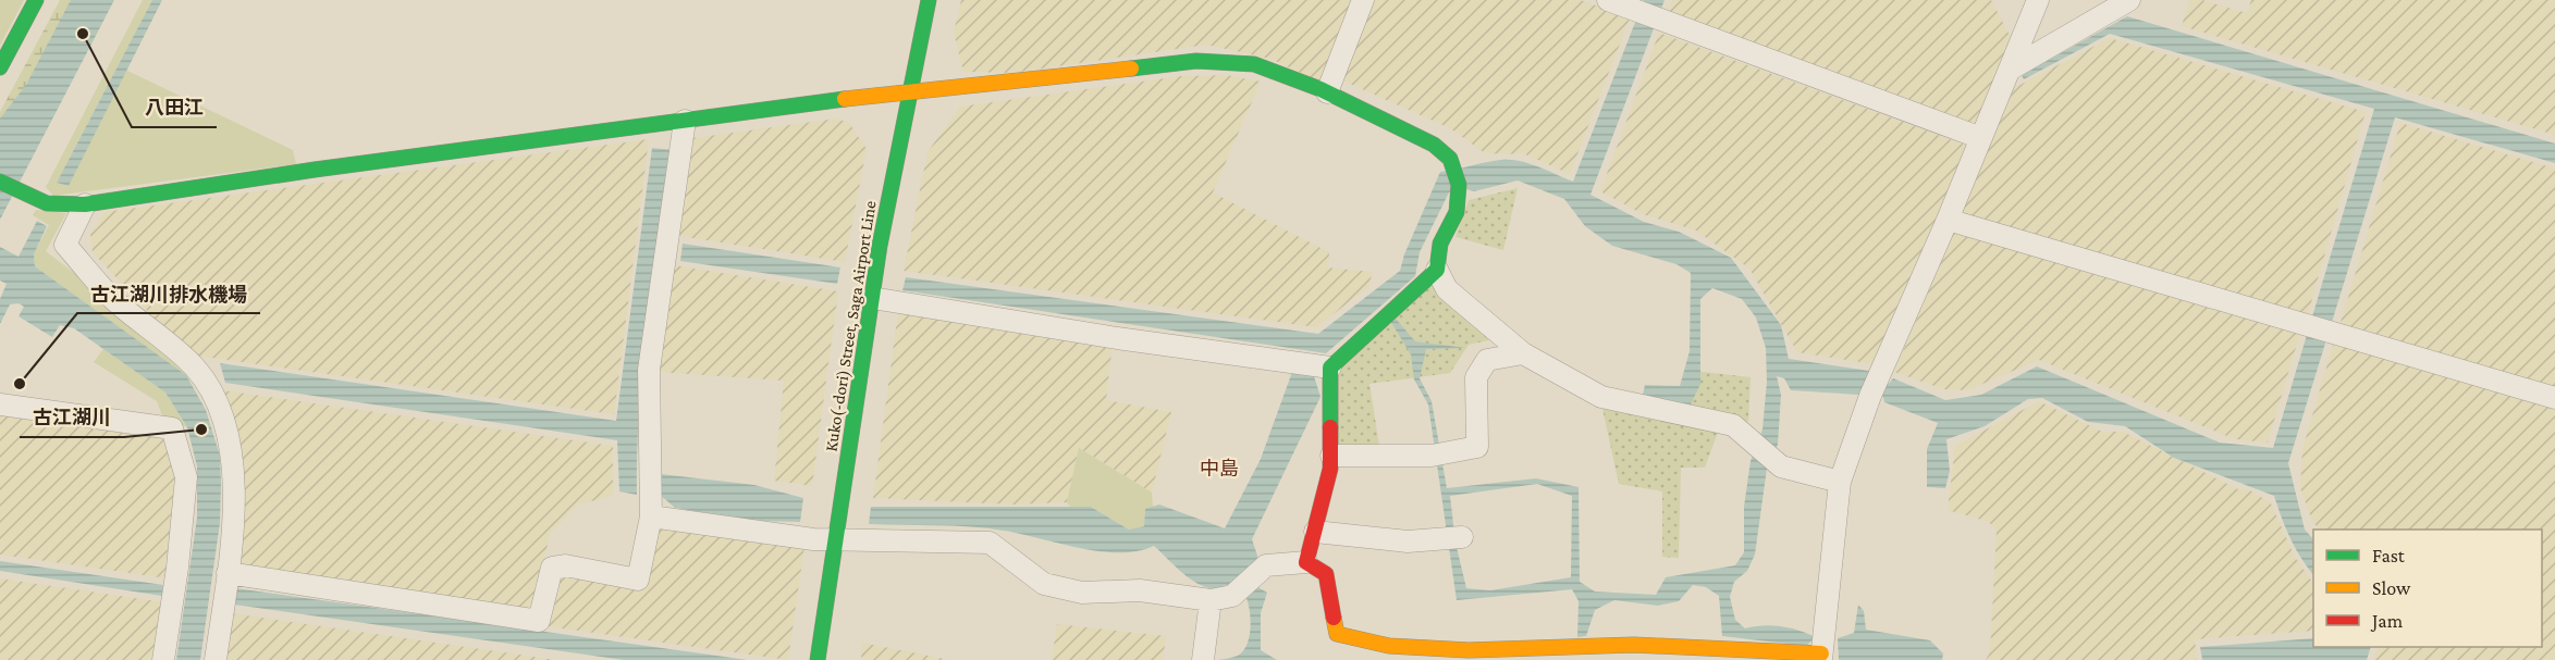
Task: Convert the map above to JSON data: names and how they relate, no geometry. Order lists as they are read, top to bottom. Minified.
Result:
{"streets":{"street":["Kuko(-dori) Street, Saga Airport Line"]},"districts":["中島"],"places":["八田江","古江湖川排水機場","古江湖川"],"legend":["Fast","Slow","Jam"]}
